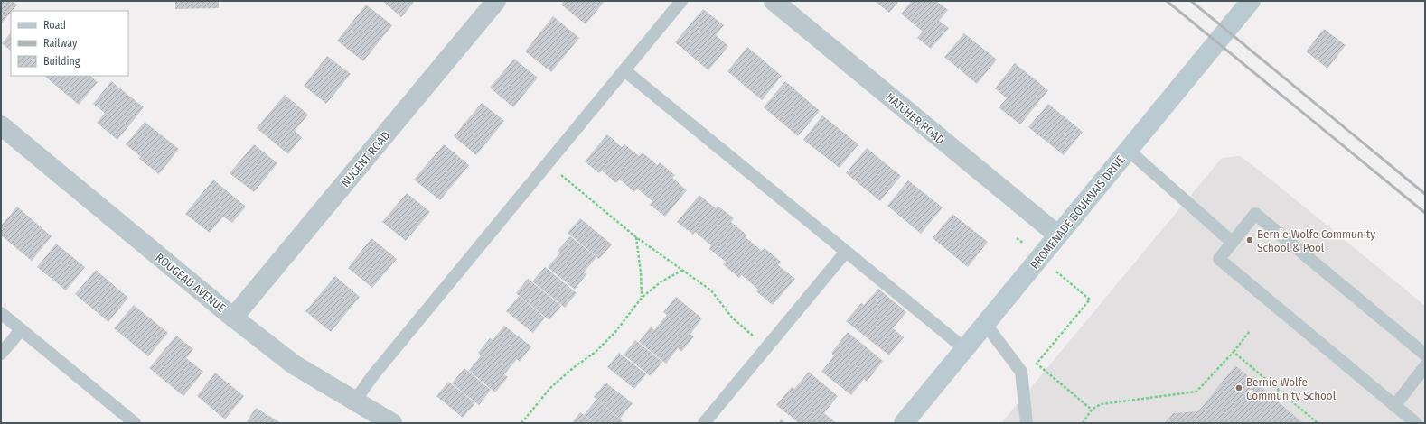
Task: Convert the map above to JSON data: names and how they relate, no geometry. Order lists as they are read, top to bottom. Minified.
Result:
{"streets":{"street":["HATCHER ROAD","NUGENT ROAD","PROMENADE BOURNAIS DRIVE","ROUGEAU AVENUE"]},"crossings":[["HATCHER ROAD","PROMENADE BOURNAIS DRIVE"],["NUGENT ROAD","ROUGEAU AVENUE"]],"places":["Bernie Wolfe Community School & Pool","Bernie Wolfe Community School"],"legend":["Road","Railway","Building"]}
